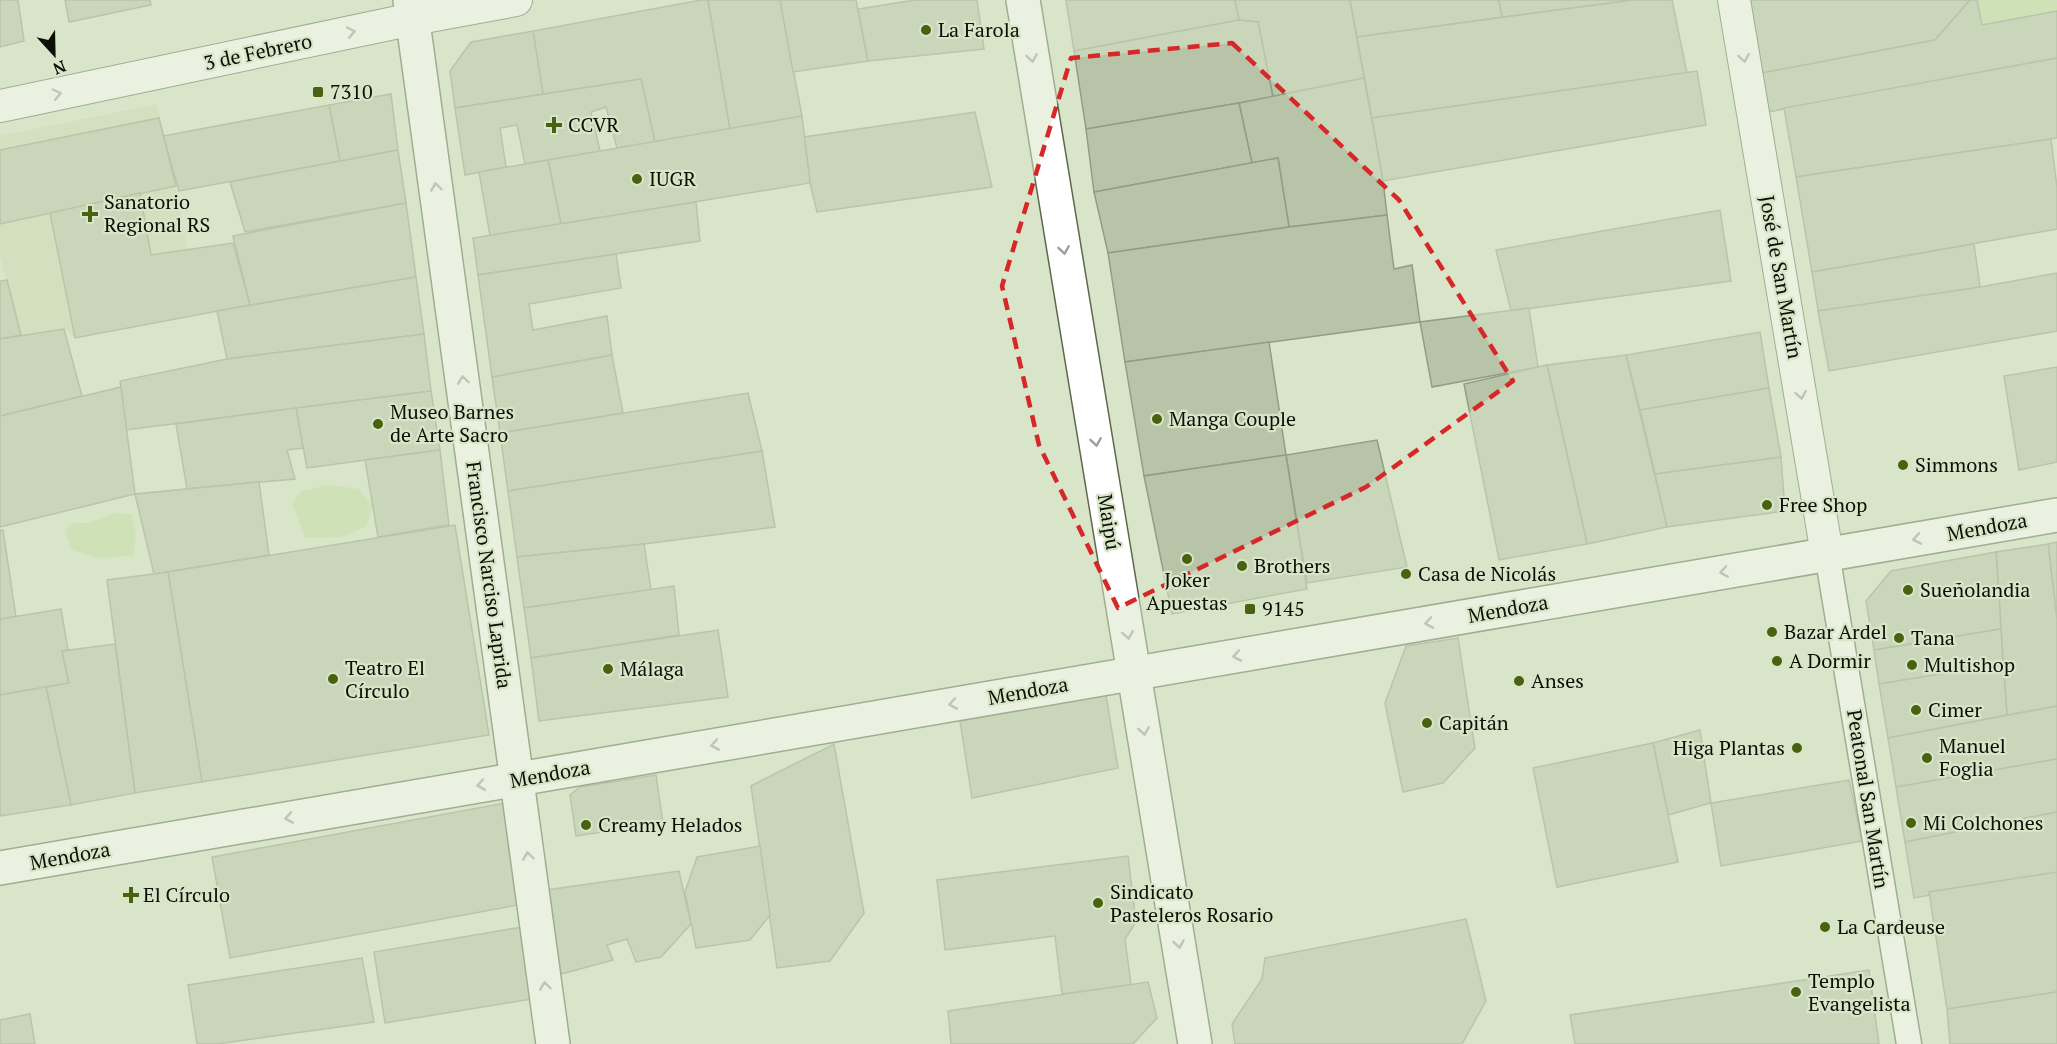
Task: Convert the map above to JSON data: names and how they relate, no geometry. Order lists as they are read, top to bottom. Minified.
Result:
{"streets":{"main road":["Maipú","Mendoza","Francisco Narciso Laprida"],"street":["3 de Febrero","José de San Martín","Peatonal San Martín"]},"crossings":[["3 de Febrero","Francisco Narciso Laprida"],["José de San Martín","Mendoza"],["José de San Martín","Peatonal San Martín"],["Maipú","Mendoza"],["Mendoza","Francisco Narciso Laprida"],["Mendoza","Peatonal San Martín"]],"one_way":["3 de Febrero","José de San Martín","Maipú","Mendoza","Francisco Narciso Laprida"],"places":{"other":["La Farola","IUGR","Manga Couple","Museo Barnes de Arte Sacro","Simmons","Free Shop","Joker Apuestas","Brothers","Casa de Nicolás","Sueñolandia","Bazar Ardel","Tana","A Dormir","Multishop","Málaga","Teatro El Círculo","Anses","Cimer","Capitán","Higa Plantas","Manuel Foglia","Mi Colchones","Creamy Helados","Sindicato Pasteleros Rosario","La Cardeuse","Templo Evangelista"],"transit":["7310","9145"],"health":["CCVR","Sanatorio Regional RS","El Círculo"]},"north":"bottom"}
